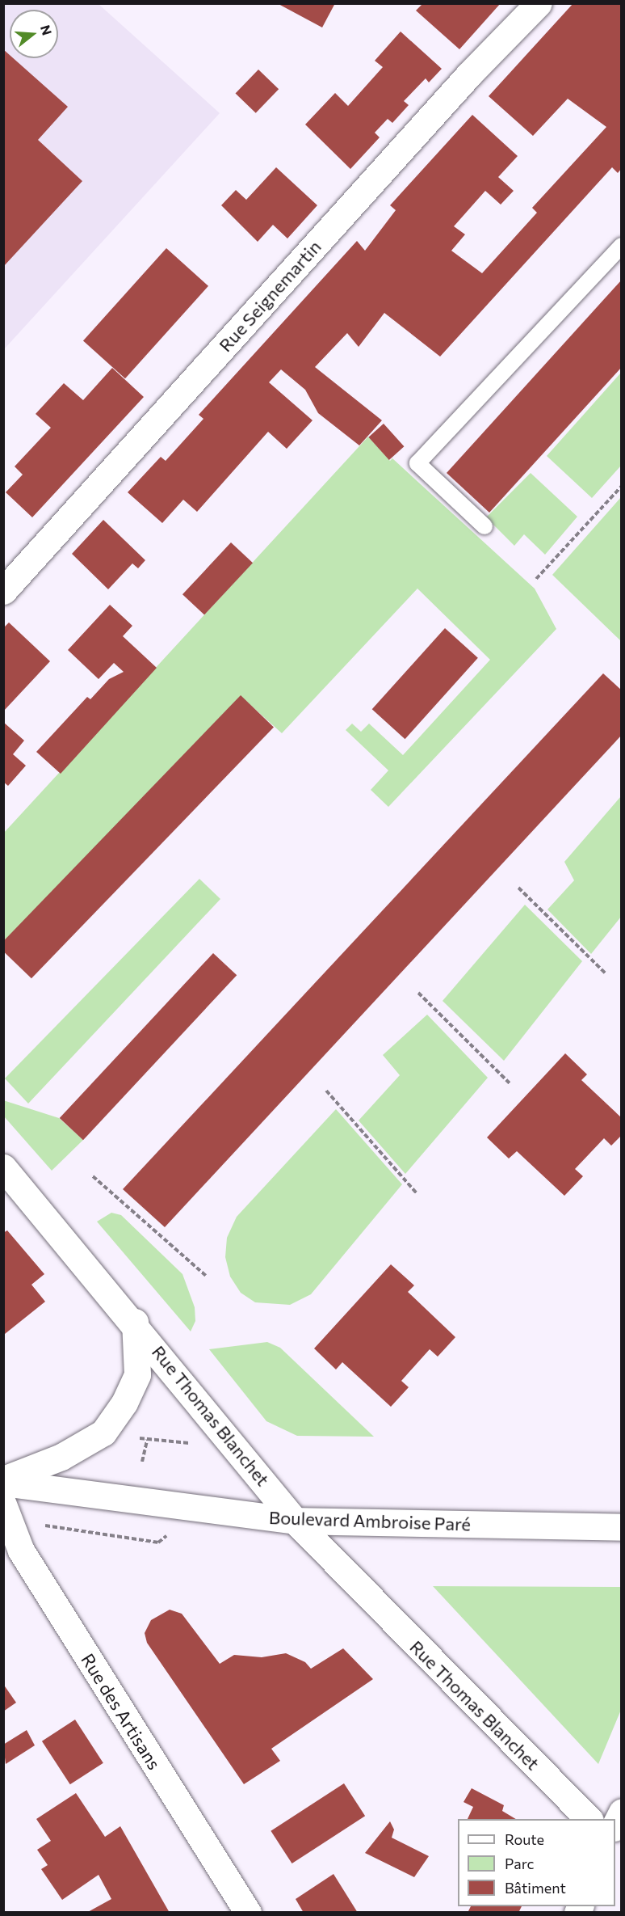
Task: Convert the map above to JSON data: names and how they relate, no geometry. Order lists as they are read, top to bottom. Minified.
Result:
{"streets":{"street":["Rue Seignemartin","Rue Thomas Blanchet","Boulevard Ambroise Paré","Rue des Artisans"]},"crossings":[["Rue Thomas Blanchet","Boulevard Ambroise Paré"]],"legend":["Route","Parc","Bâtiment"],"north":"right"}
